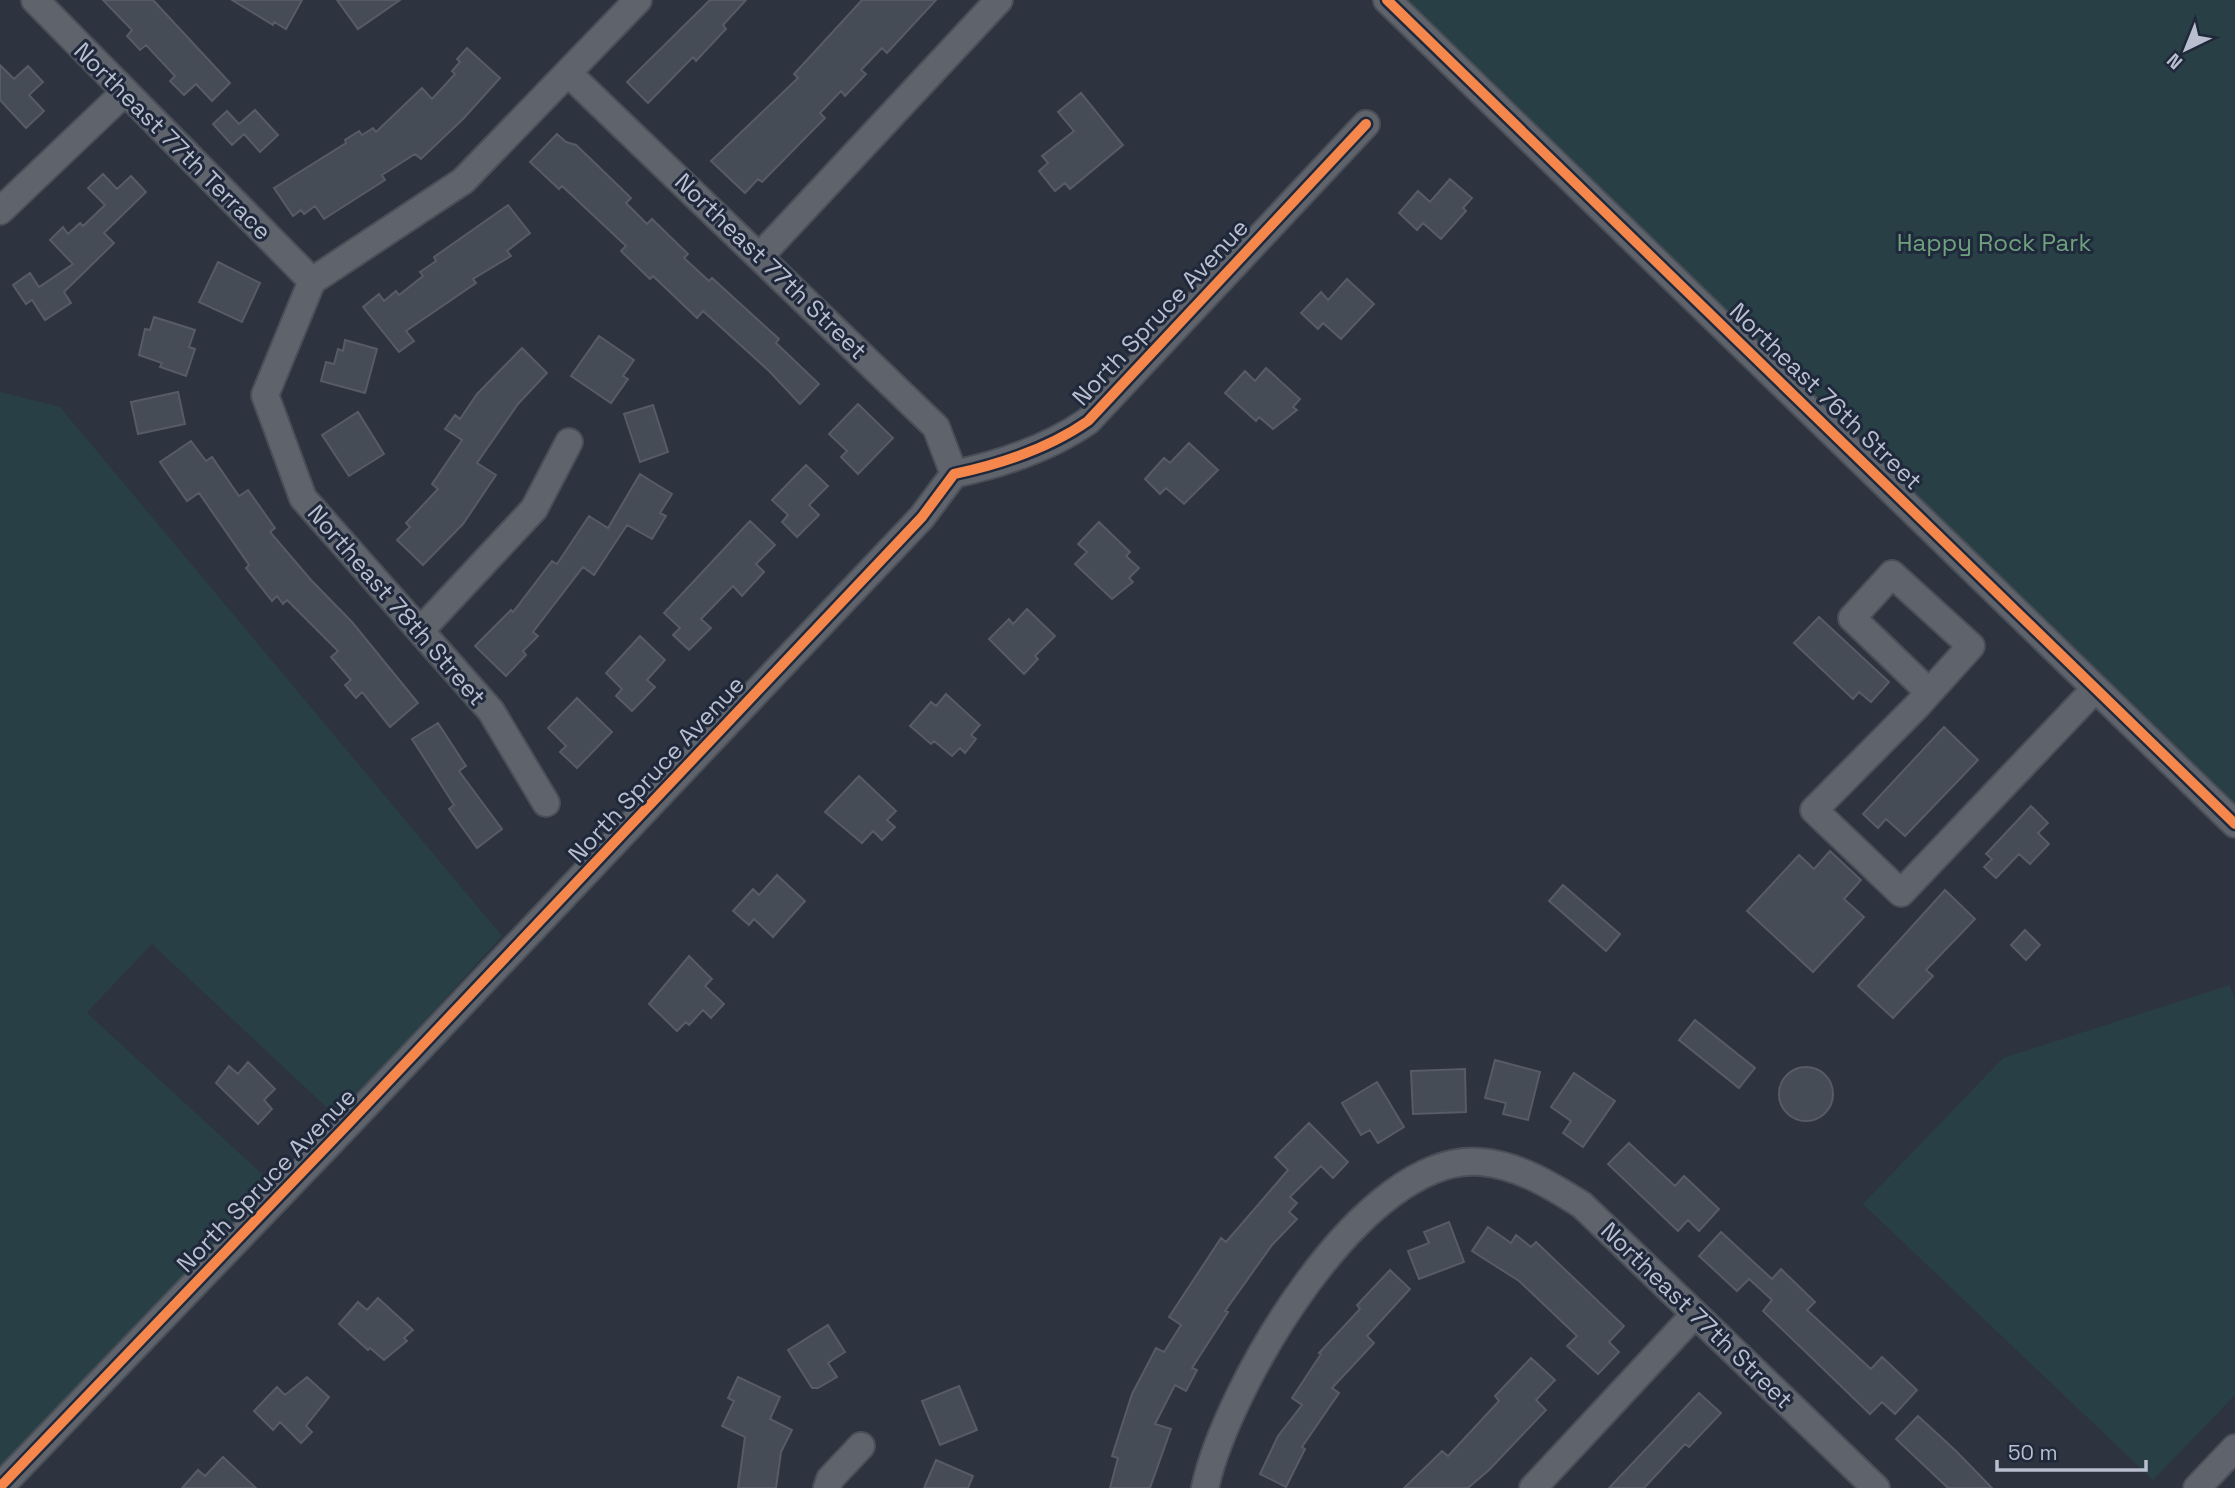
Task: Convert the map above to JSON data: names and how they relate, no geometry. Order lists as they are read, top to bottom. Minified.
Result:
{"streets":{"street":["Northeast 77th Terrace","Northeast 77th Street","North Spruce Avenue","Northeast 76th Street","Northeast 78th Street"]},"crossings":[["Northeast 77th Terrace","Northeast 78th Street"],["Northeast 77th Street","North Spruce Avenue"]],"parks":["Happy Rock Park"],"scale_bar":"50 m","north":"bottom left"}
